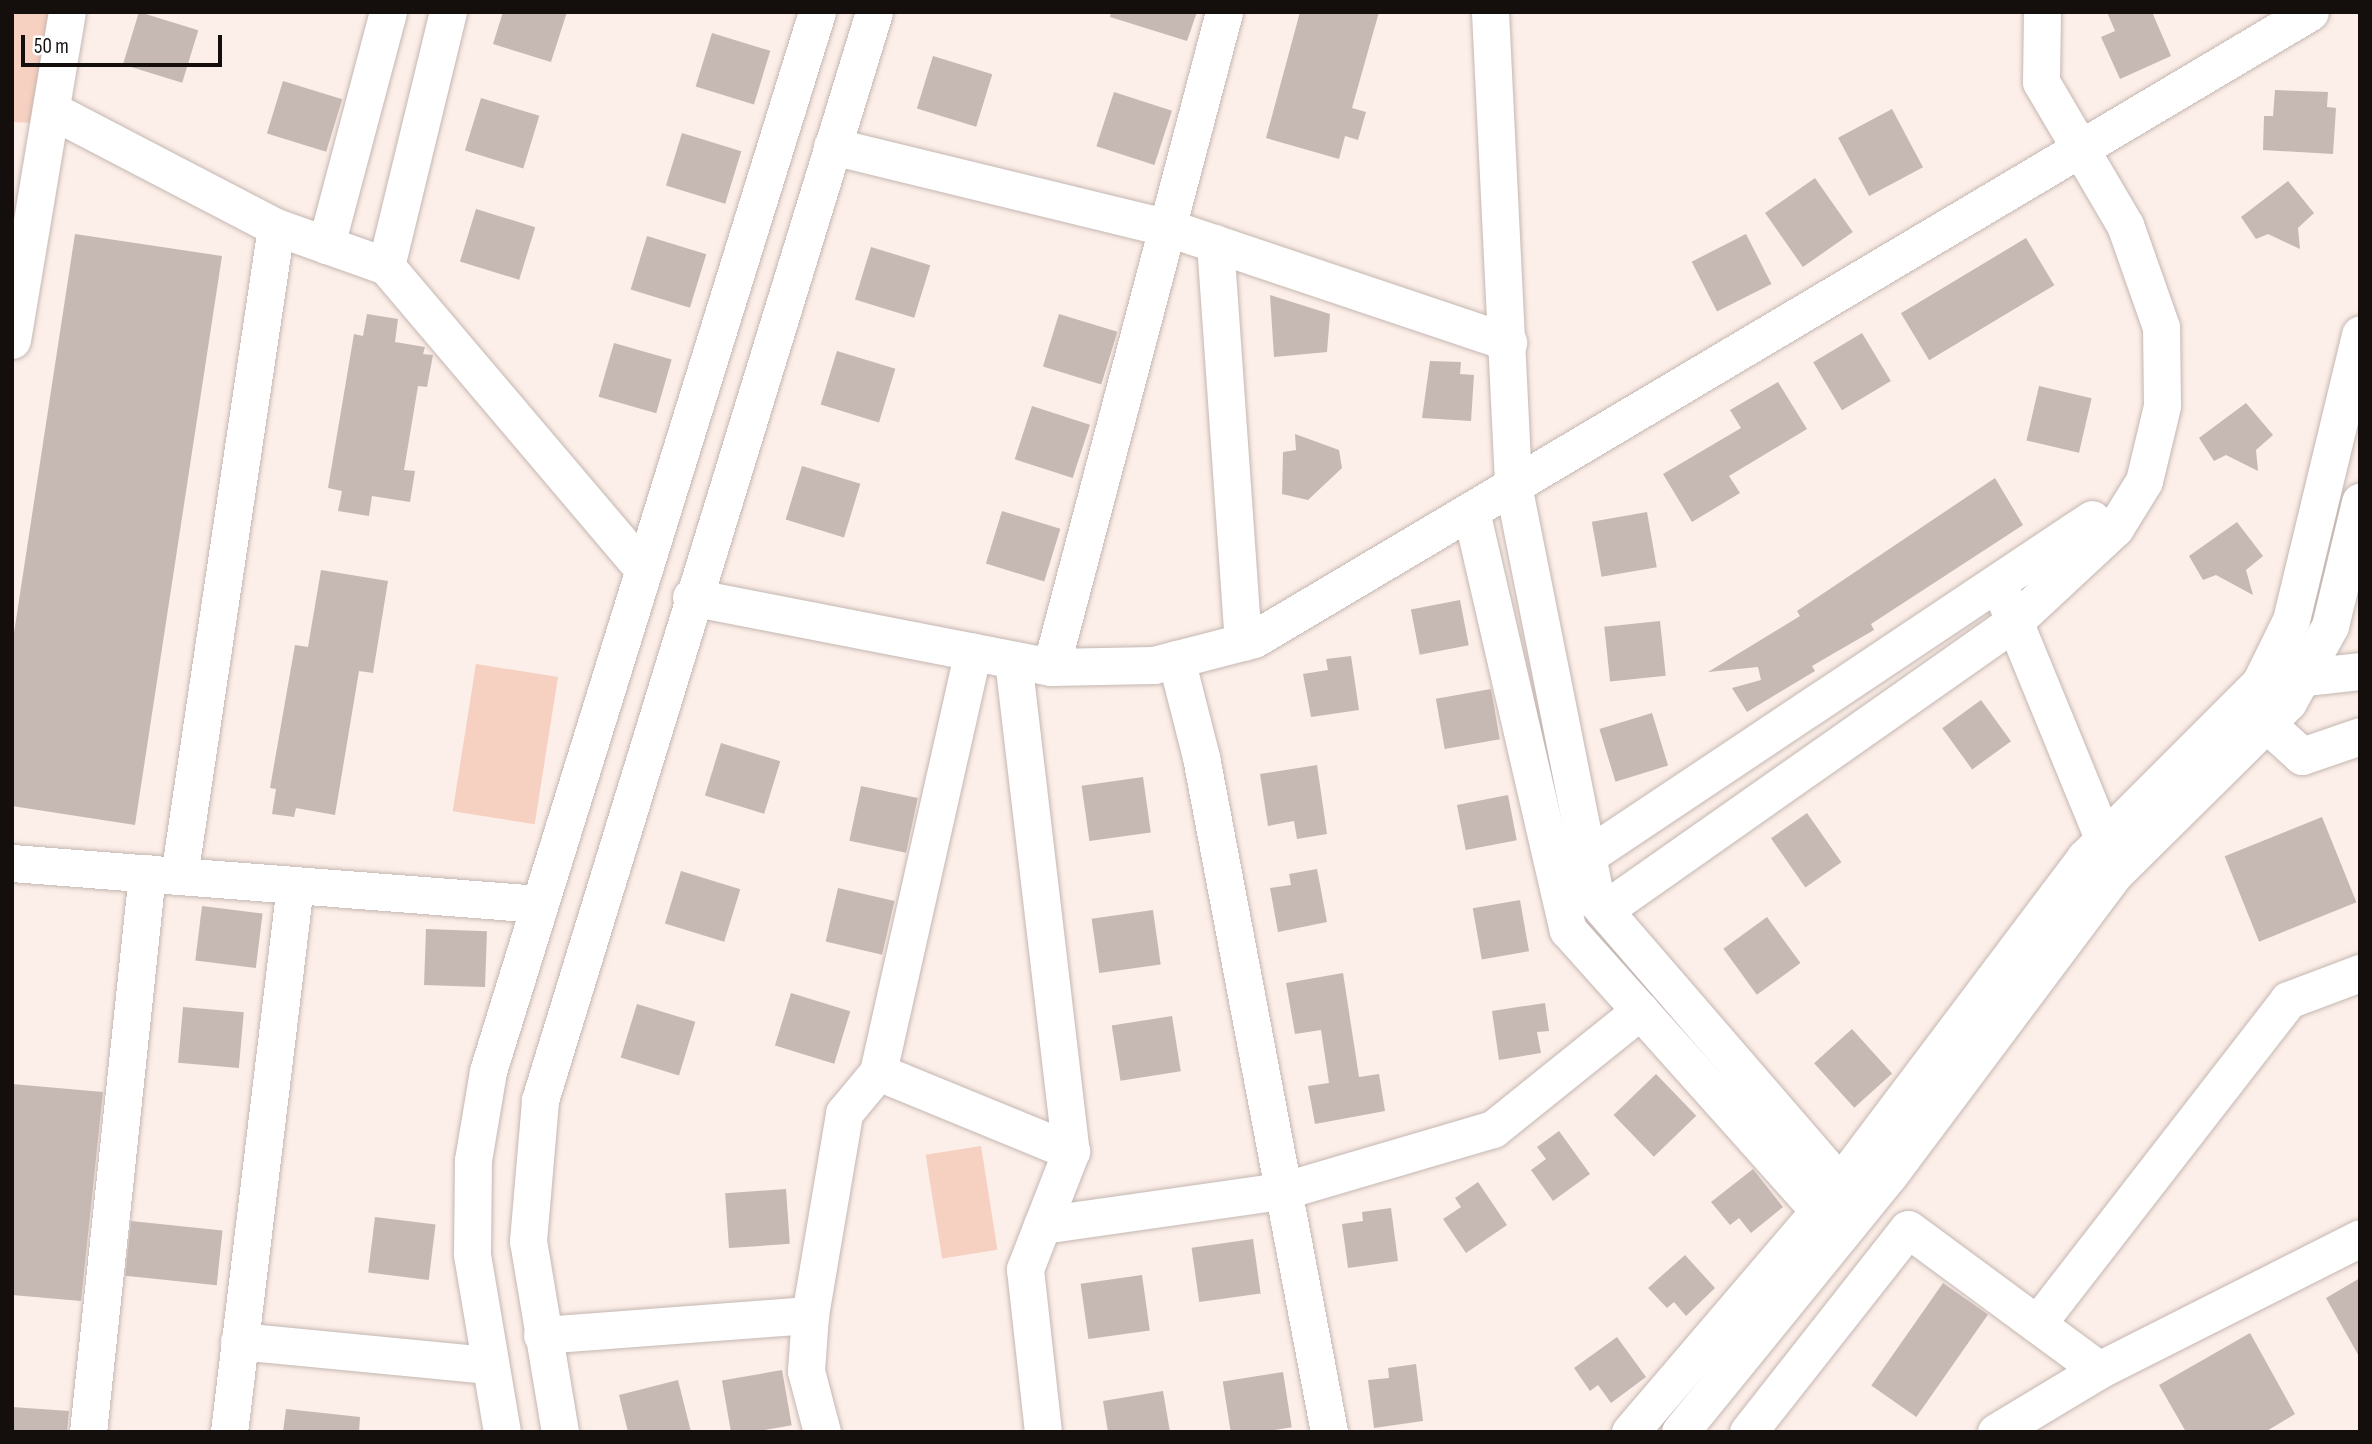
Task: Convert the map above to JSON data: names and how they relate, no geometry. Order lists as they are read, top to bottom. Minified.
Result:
{"scale_bar":"50 m"}
